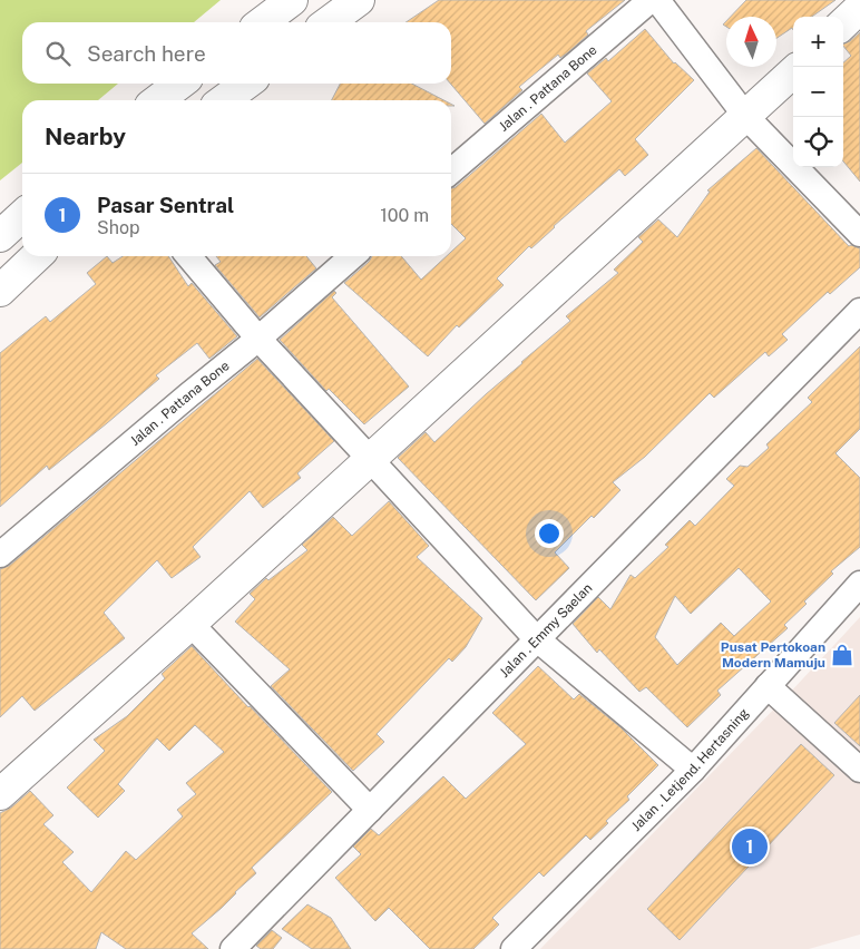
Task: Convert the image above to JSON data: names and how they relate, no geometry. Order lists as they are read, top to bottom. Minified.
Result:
{"streets":{"street":["Jalan . Pattana Bone","Jalan . Emmy Saelan","Jalan . Letjend. Hertasning"]},"places":{"shop":["Pusat Pertokoan Modern Mamuju"]},"north":"top","page":{"map_buttons":["+","−"],"search":"Search here","heading":"Nearby","list":[{"mark":"1","name":"Pasar Sentral","note":"Shop","value":"100 m"}],"pins":"1"}}
